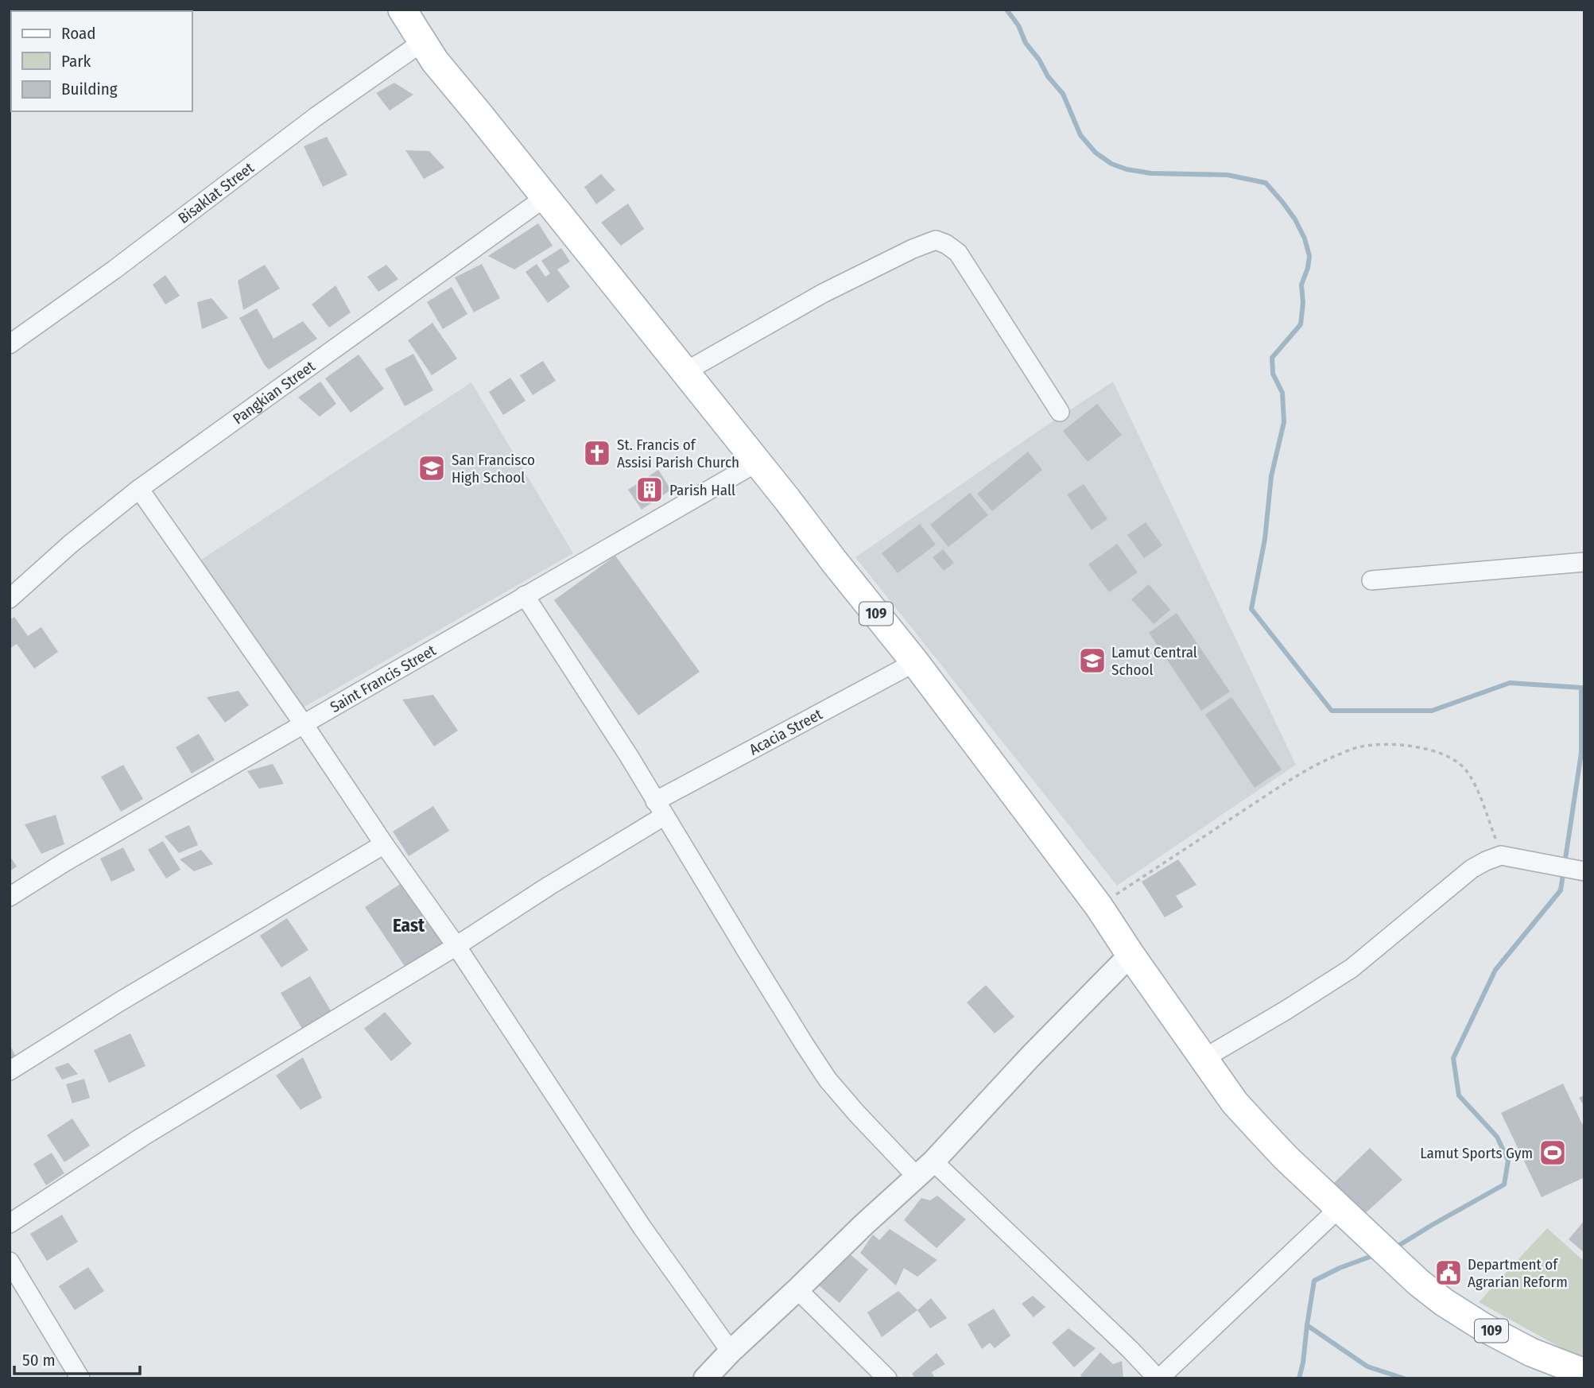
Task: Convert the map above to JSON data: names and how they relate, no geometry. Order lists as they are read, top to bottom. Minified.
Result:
{"streets":{"main road":["109"],"street":["Bisaklat Street","Pangkian Street","Saint Francis Street","Acacia Street"]},"crossings":[["Bisaklat Street","109"],["Pangkian Street","109"],["109","Saint Francis Street"],["109","Acacia Street"]],"districts":["East"],"places":{"church":["St. Francis of Assisi Parish Church"],"school or university":["San Francisco High School","Lamut Central School"],"building":["Parish Hall"],"sports":["Lamut Sports Gym"],"public building":["Department of Agrarian Reform"]},"legend":["Road","Park","Building"],"scale_bar":"50 m"}
